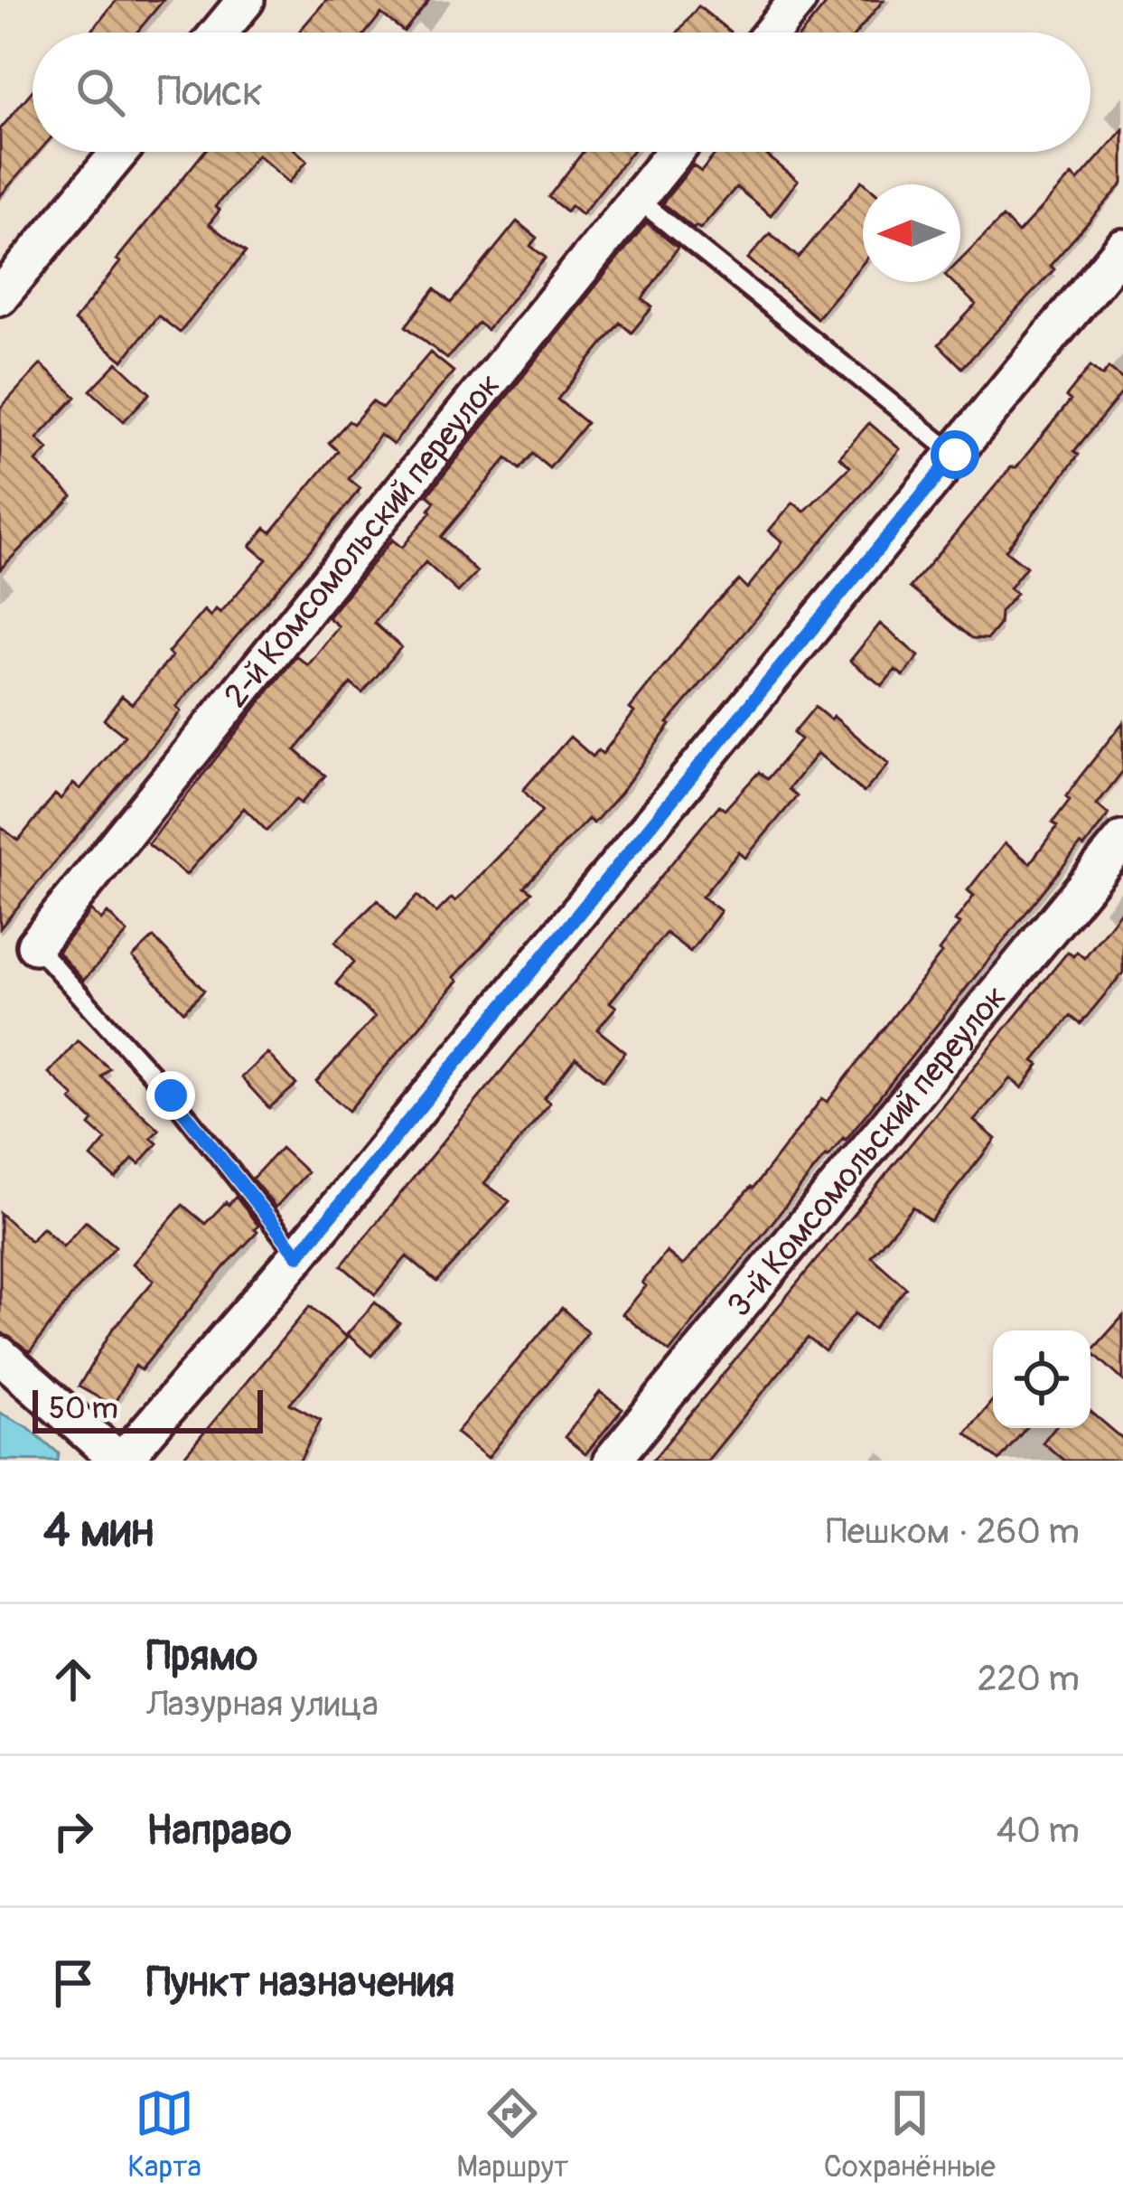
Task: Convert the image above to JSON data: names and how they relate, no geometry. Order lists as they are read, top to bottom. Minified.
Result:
{"streets":{"street":["2-й Комсомольский переулок","3-й Комсомольский переулок"]},"scale_bar":"50 m","north":"left","page":{"search":"Поиск","scale":"50 m","heading":["4 мин","Пешком · 260 m"],"list":[["Прямо","Лазурная улица","220 m"],["Направо","40 m"],"Пункт назначения"],"nav":["Карта","Маршрут","Сохранённые"]}}
